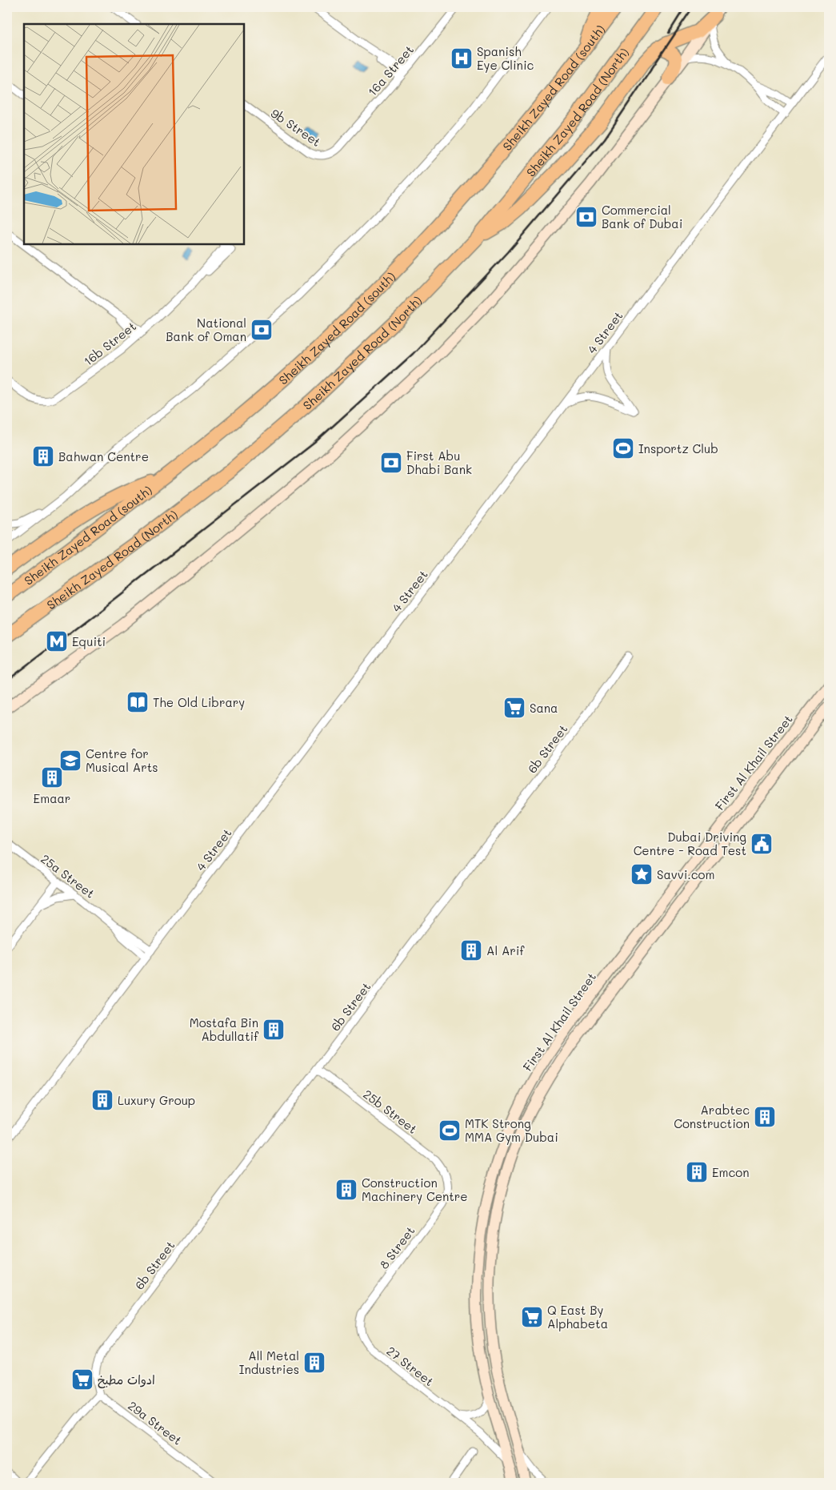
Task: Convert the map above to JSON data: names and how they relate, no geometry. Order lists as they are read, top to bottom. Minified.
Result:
{"streets":{"highway":["Sheikh Zayed Road (south)","Sheikh Zayed Road (North)"],"main road":["First Al Khail Street"],"street":["16a Street","9b Street","4 Street","16b Street","6b Street","25a Street","25b Street","8 Street","27 Street","29a Street"]},"crossings":[["16a Street","9b Street"],["4 Street","25a Street"],["6b Street","25b Street"],["6b Street","29a Street"],["First Al Khail Street","27 Street"],["25b Street","8 Street"],["8 Street","27 Street"]],"places":{"hospital":["Spanish Eye Clinic"],"bank":["Commercial Bank of Dubai","National Bank of Oman","First Abu Dhabi Bank"],"sports":["Insportz Club","MTK Strong MMA Gym Dubai"],"building":["Bahwan Centre","Emaar","Al Arif","Mostafa Bin Abdullatif","Luxury Group","Arabtec Construction","Emcon","Construction Machinery Centre","All Metal Industries"],"metro station":["Equiti"],"library":["The Old Library"],"supermarket":["Sana","Q East By Alphabeta","ادوات مطبخ"],"school or university":["Centre for Musical Arts"],"public building":["Dubai Driving Centre - Road Test"],"place":["Savvi.com"]}}
